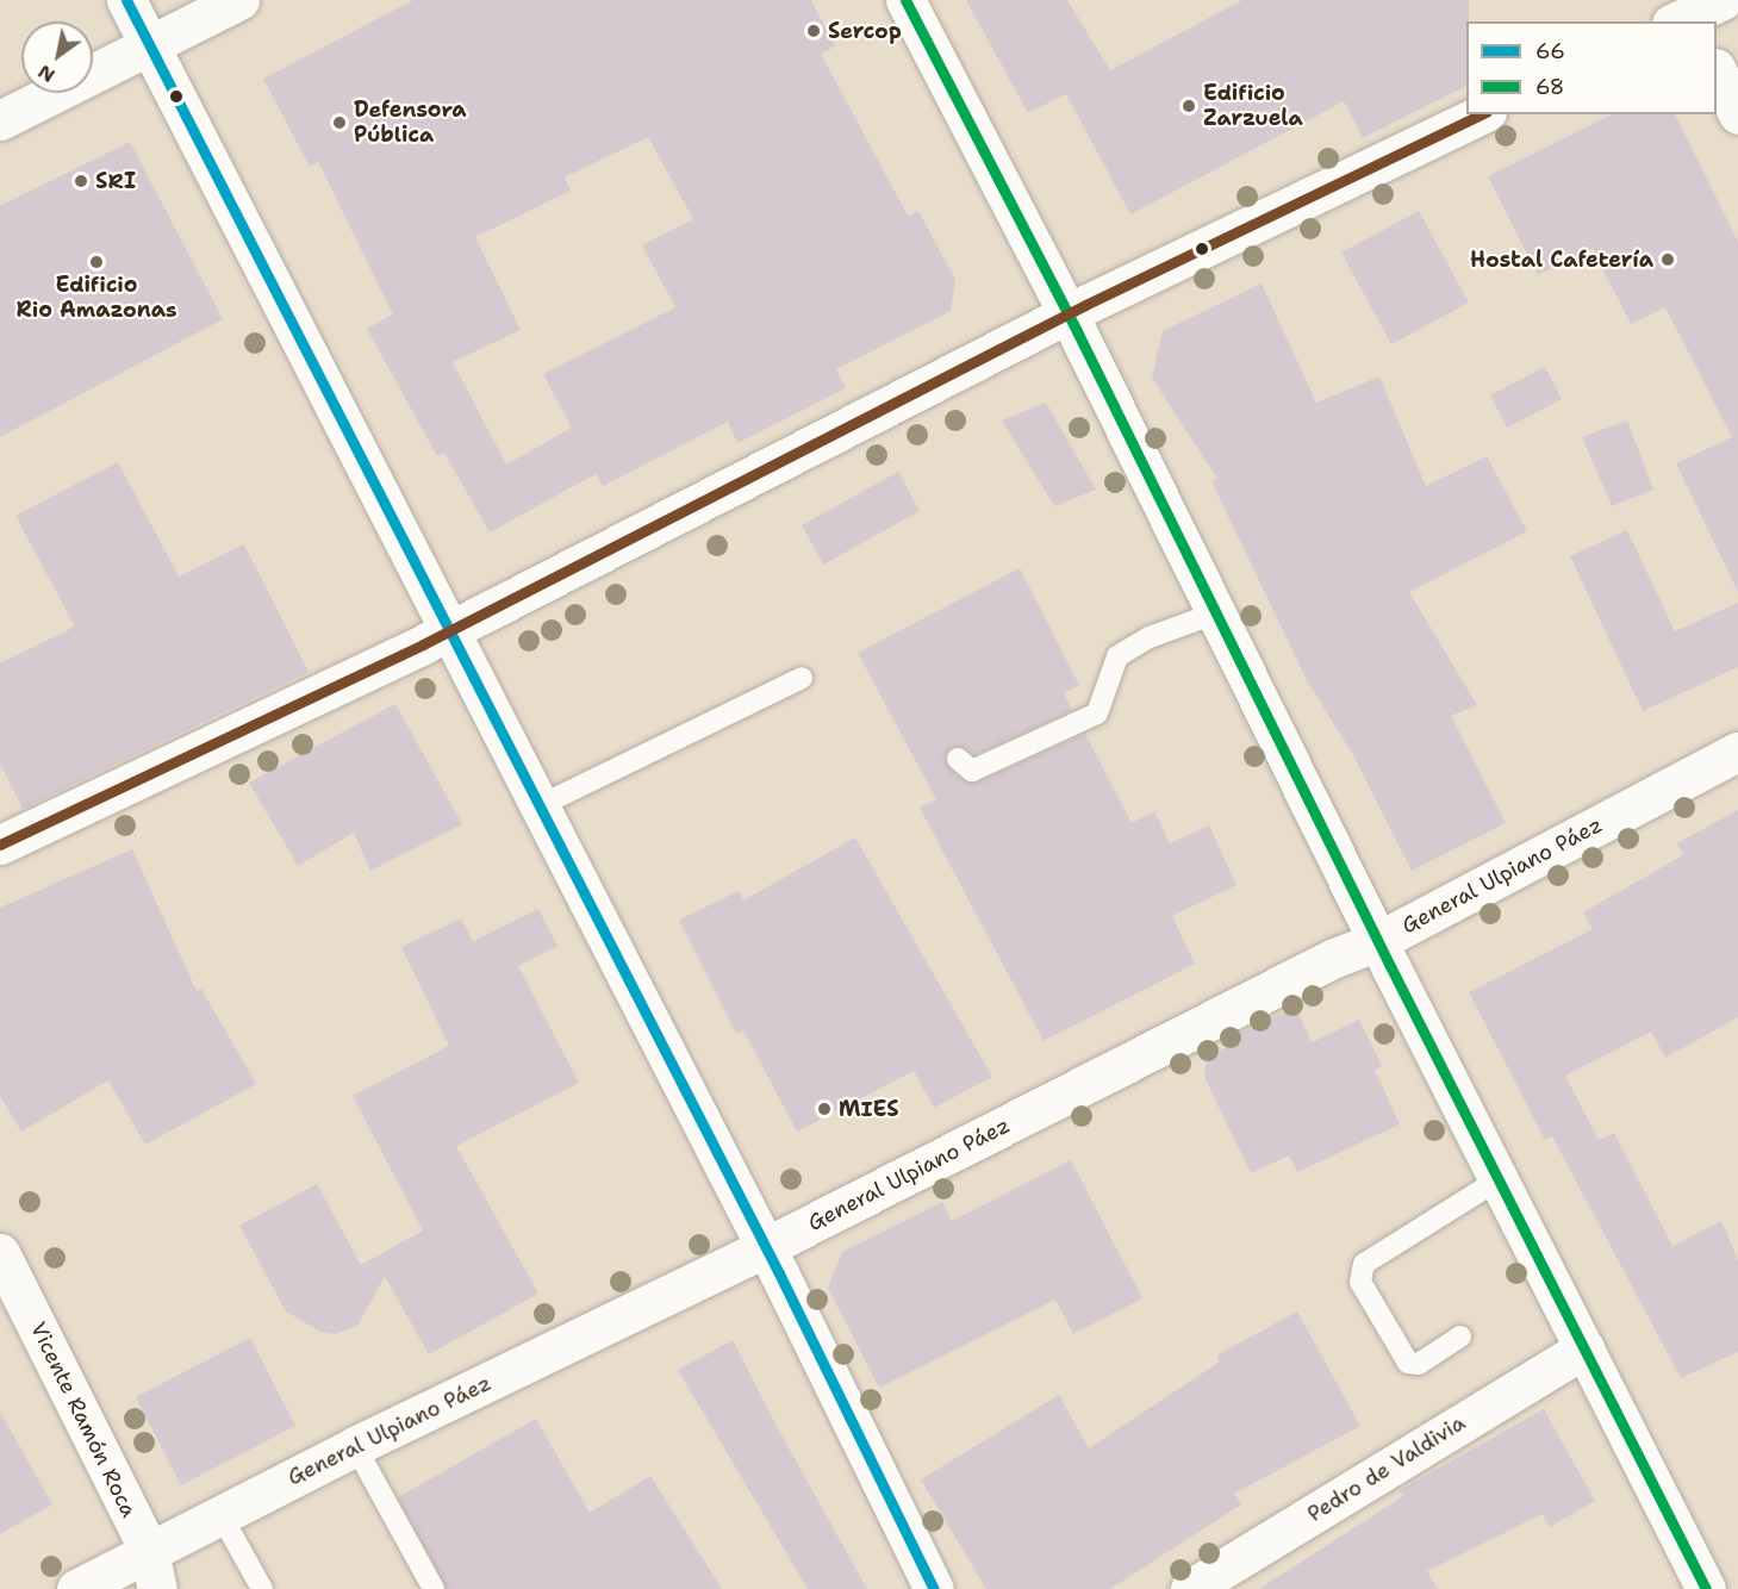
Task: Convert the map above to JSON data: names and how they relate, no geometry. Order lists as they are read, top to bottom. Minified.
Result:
{"streets":{"street":["General Ulpiano Páez","Vicente Ramón Roca","Pedro de Valdivia"]},"crossings":[["General Ulpiano Páez","Vicente Ramón Roca"]],"places":["Sercop","Edificio Zarzuela","Defensora Pública","SRI","Hostal Cafetería","Edificio Rio Amazonas","MIES"],"lines":["transit line 66","transit line 68"],"legend":["66","68"],"north":"bottom left"}
